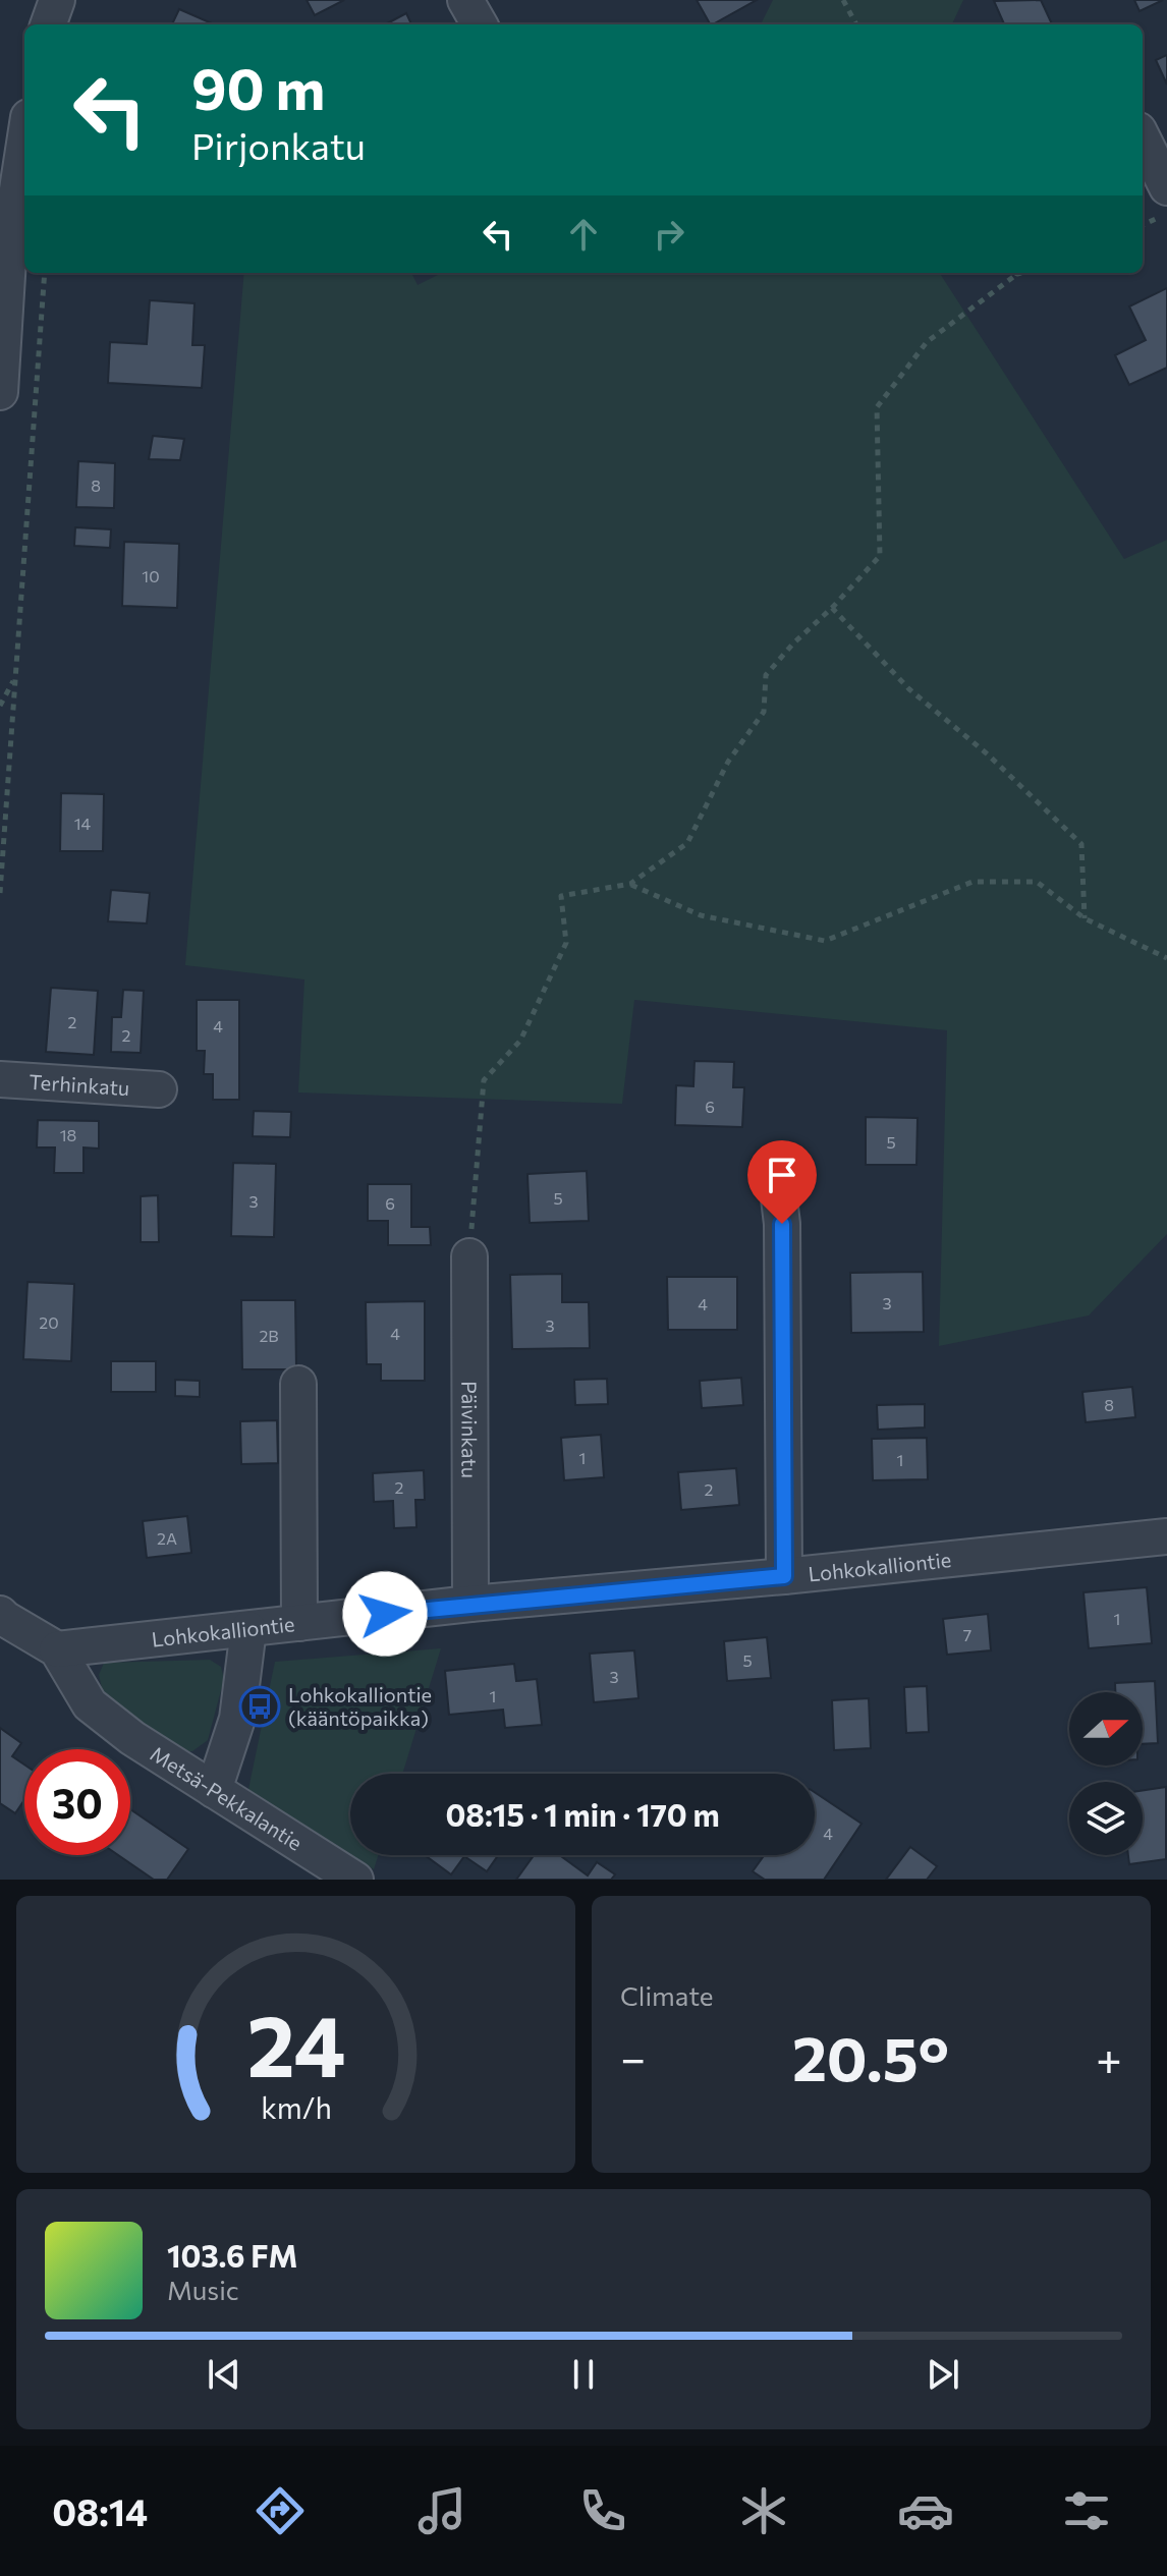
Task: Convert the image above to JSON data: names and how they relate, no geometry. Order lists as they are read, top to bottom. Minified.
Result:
{"streets":{"street":["Terhinkatu","Päivinkatu","Lohkokalliontie","Metsä-Pekkalantie"]},"crossings":[["Päivinkatu","Lohkokalliontie"],["Lohkokalliontie","Metsä-Pekkalantie"]],"places":{"bus stop":["Lohkokalliontie (kääntöpaikka)"]},"house_numbers":["8","10","14","2","4","2","6","18","5","5","3","6","3","4","20","3","4","2B","8","1","1","2","2","2A","1","7","5","3","1","4"],"north":"right","page":{"turn":["90 m","Pirjonkatu"],"limit":"30","trip":"08:15 · 1 min · 170 m","tile":"Climate","heat":["−","20.5°","+"],"song":["103.6 FM","Music"],"tabs":"08:14","gauge":["24","km/h"]}}
